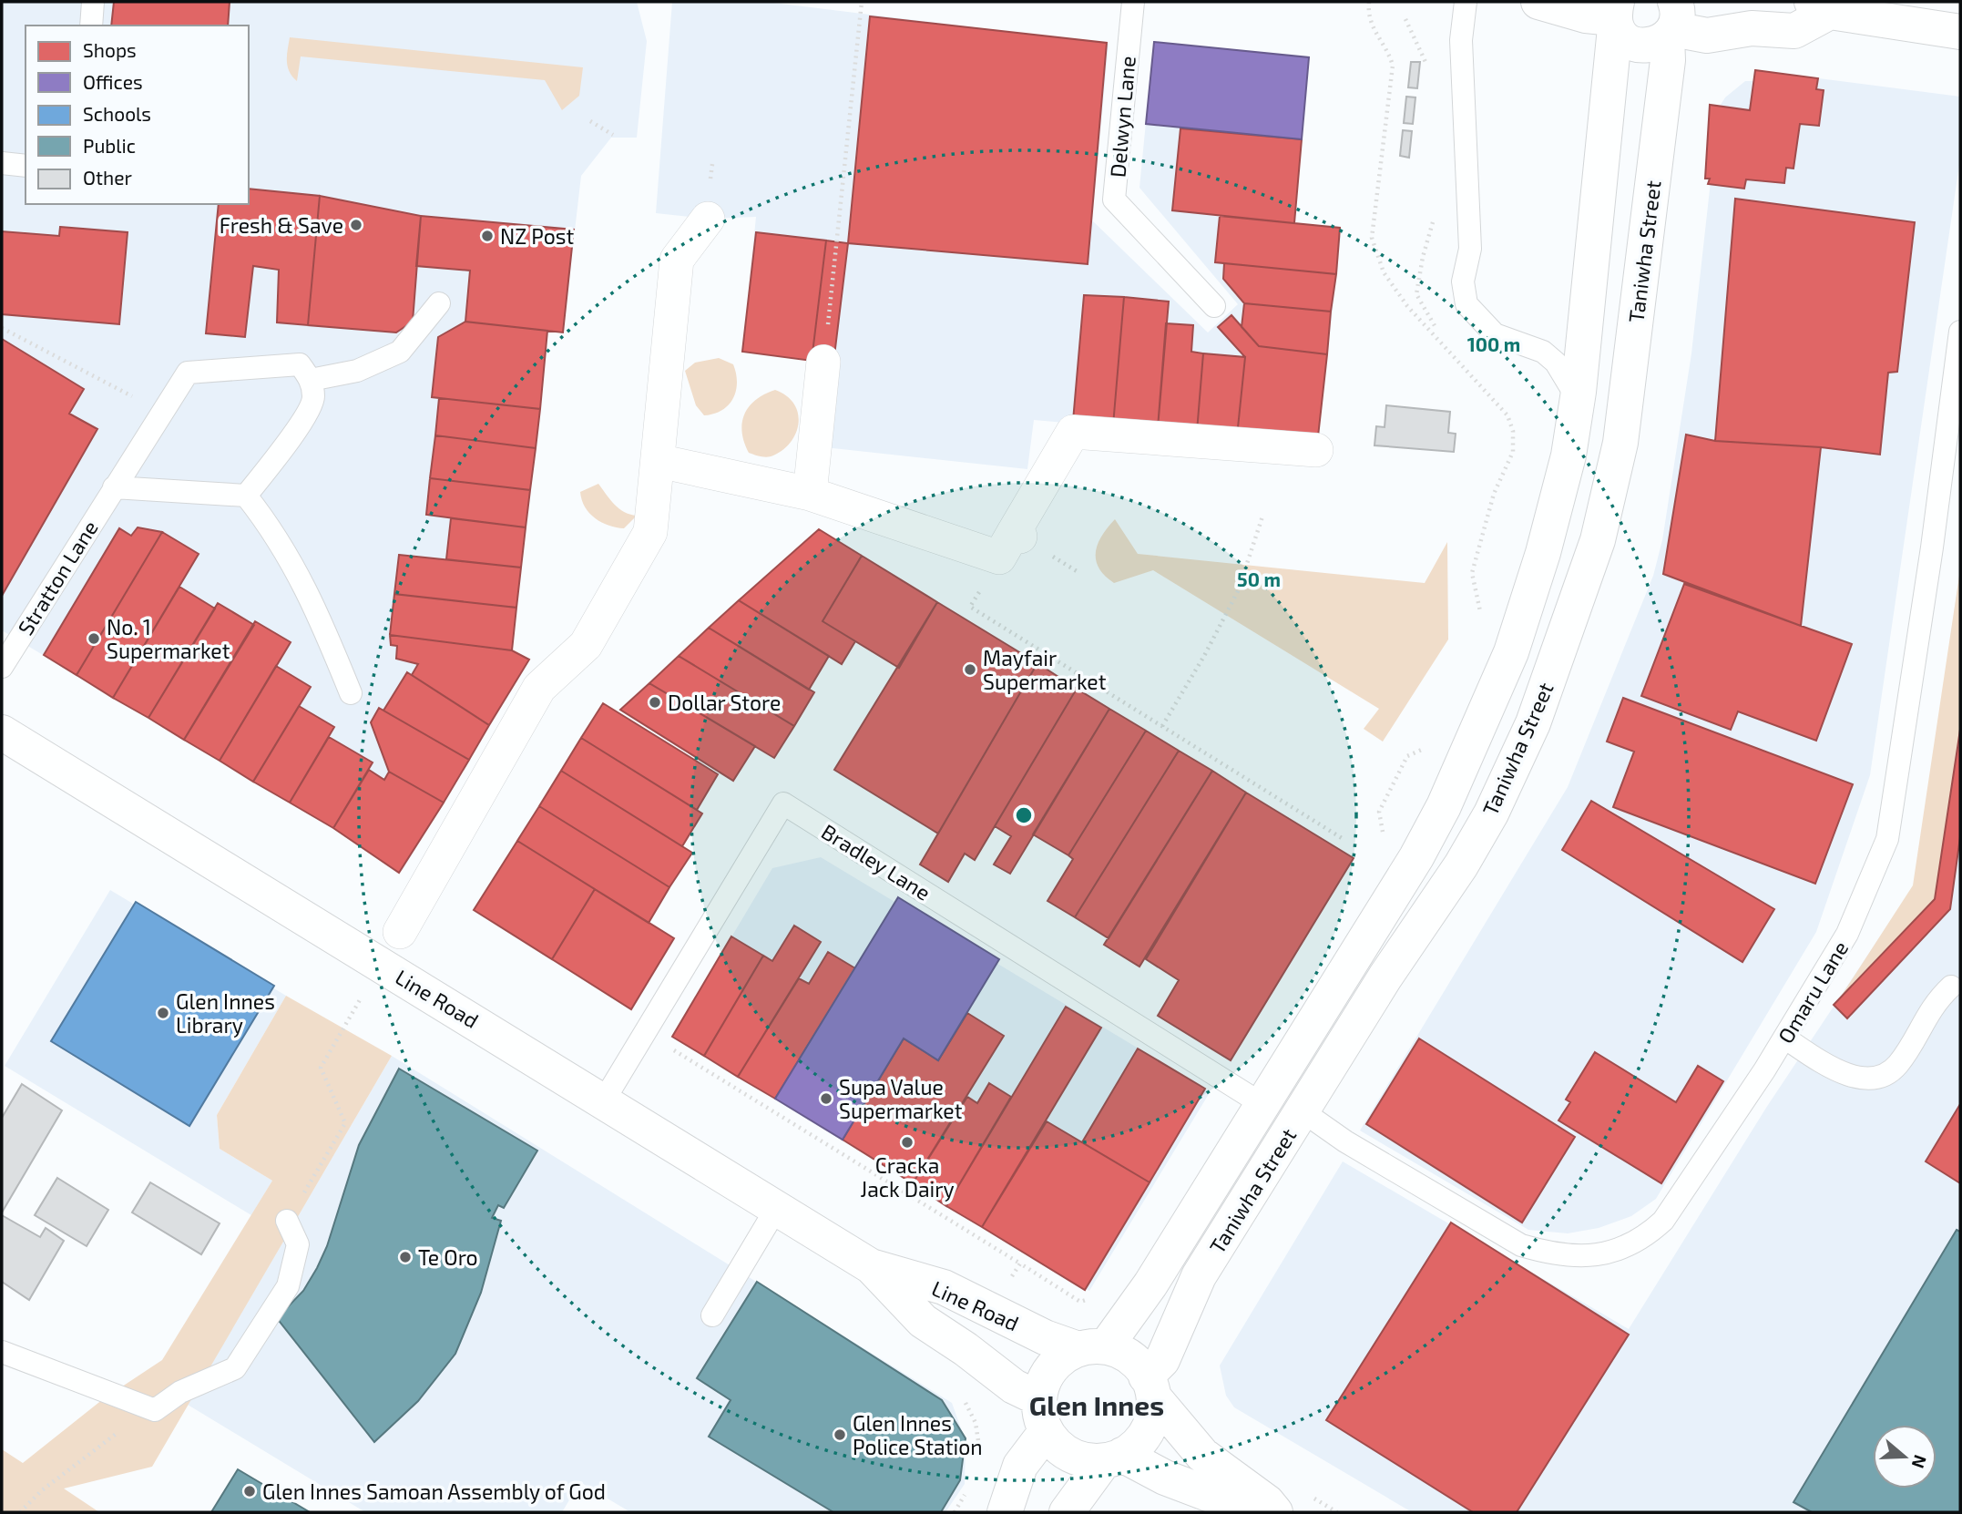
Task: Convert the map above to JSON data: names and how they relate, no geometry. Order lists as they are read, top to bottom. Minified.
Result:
{"streets":{"main road":["Taniwha Street","Line Road"],"lane":["Delwyn Lane","Stratton Lane","Bradley Lane","Omaru Lane"]},"crossings":[["Taniwha Street","Bradley Lane"],["Taniwha Street","Omaru Lane"],["Taniwha Street","Line Road"],["Bradley Lane","Line Road"]],"districts":["Glen Innes"],"places":["Fresh & Save","NZ Post","No. 1 Supermarket","Mayfair Supermarket","Dollar Store","Glen Innes Library","Supa Value Supermarket","Cracka Jack Dairy","Te Oro","Glen Innes Police Station","Glen Innes Samoan Assembly of God"],"legend":["Shops","Offices","Schools","Public","Other"],"north":"right","rings":["100 m","50 m"]}
